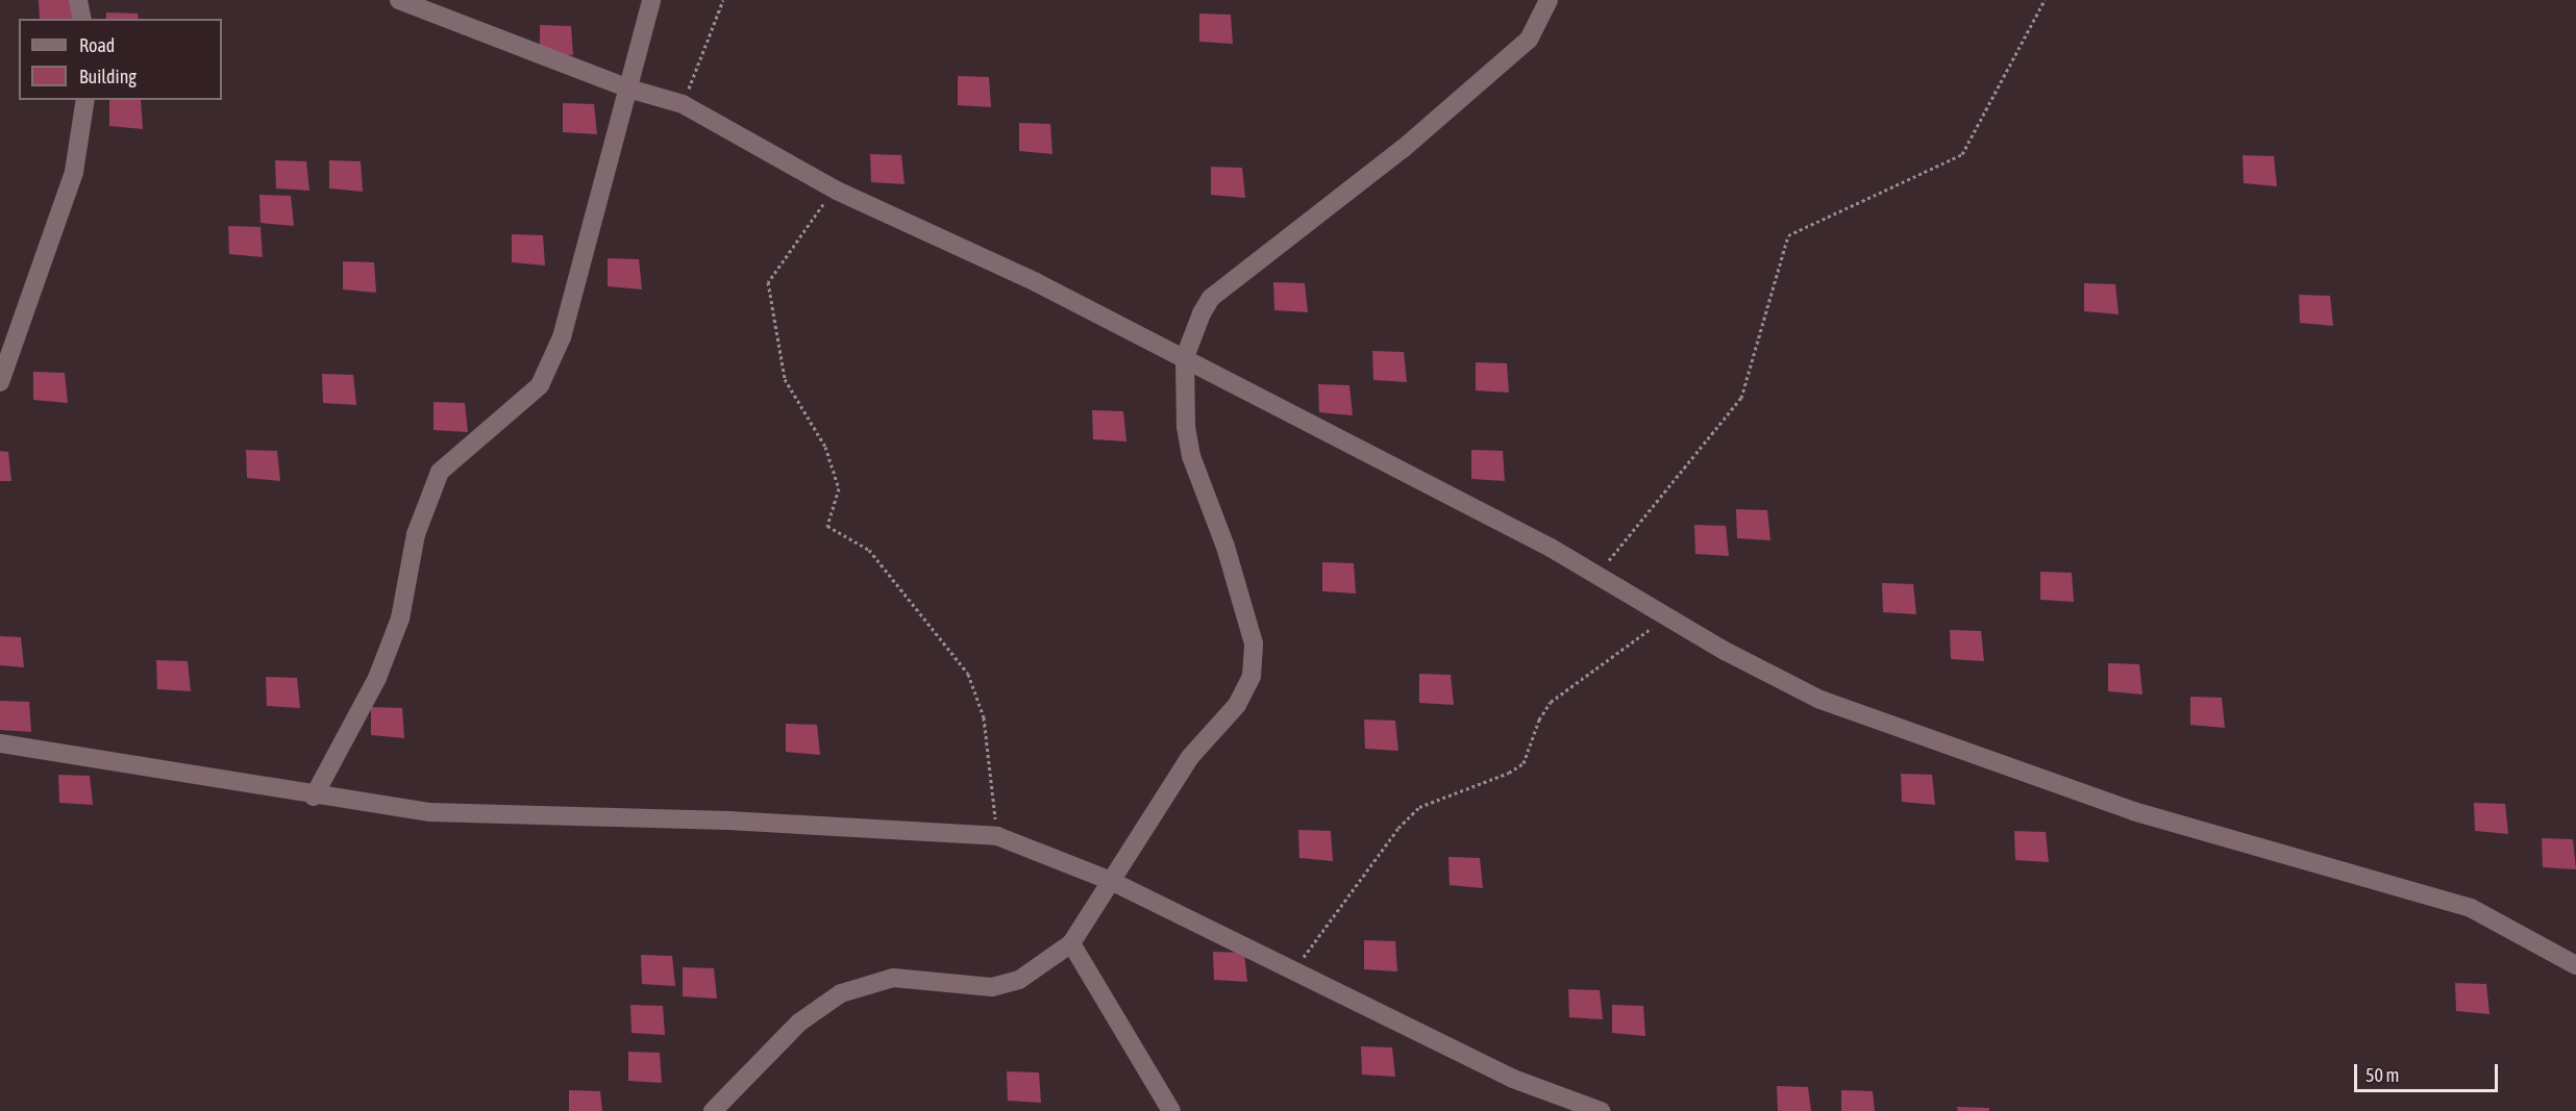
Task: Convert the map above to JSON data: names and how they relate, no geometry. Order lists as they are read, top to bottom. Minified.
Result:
{"legend":["Road","Building"],"scale_bar":"50 m"}
